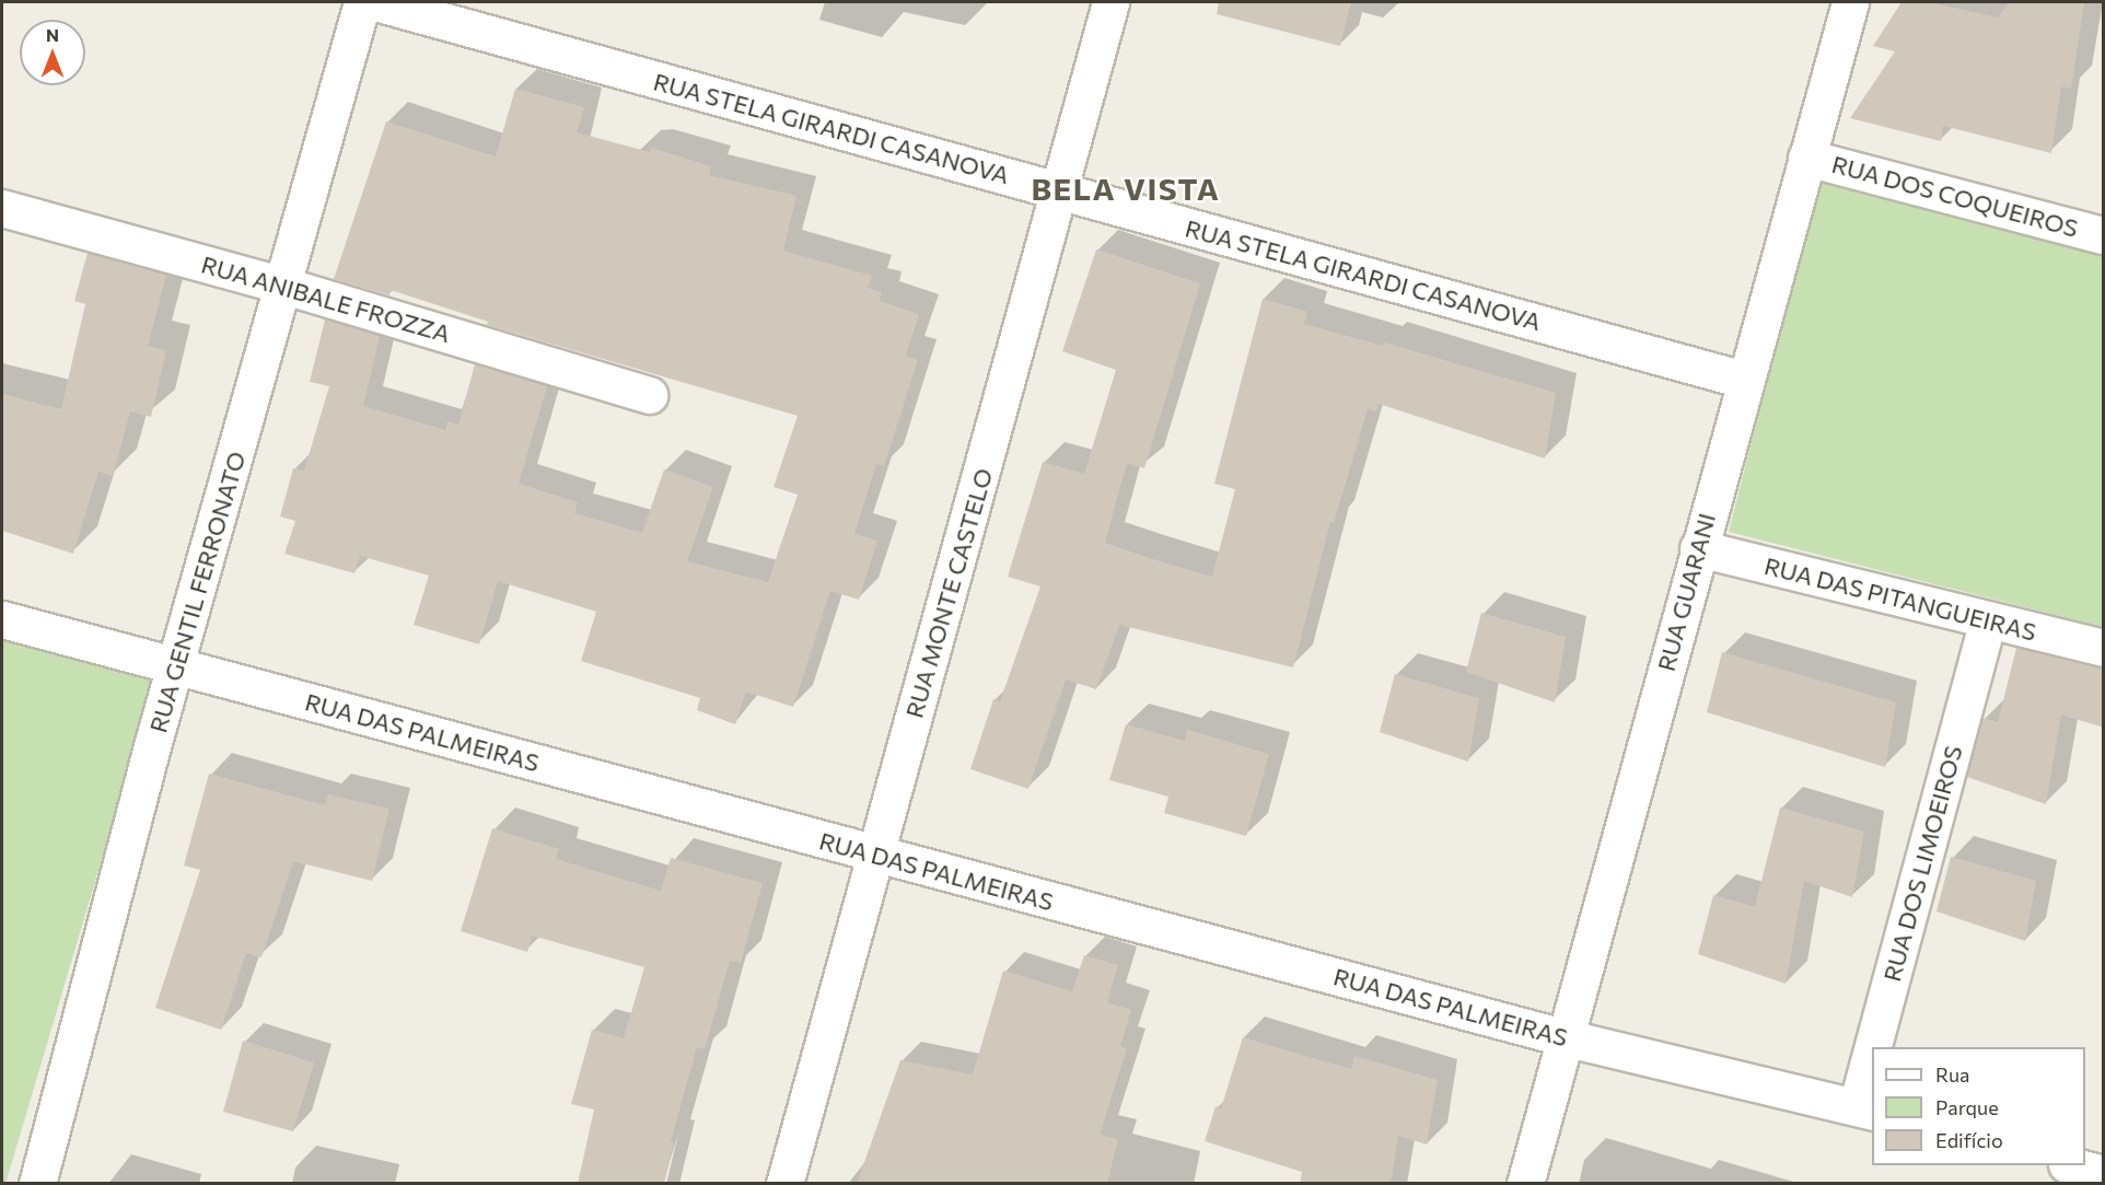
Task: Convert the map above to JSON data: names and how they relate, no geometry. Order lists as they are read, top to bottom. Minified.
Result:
{"streets":{"street":["RUA STELA GIRARDI CASANOVA","RUA DOS COQUEIROS","RUA ANIBALE FROZZA","RUA GENTIL FERRONATO","RUA GUARANI","RUA MONTE CASTELO","RUA DAS PITANGUEIRAS","RUA DAS PALMEIRAS","RUA DOS LIMOEIROS"]},"crossings":[["RUA STELA GIRARDI CASANOVA","RUA GUARANI"],["RUA STELA GIRARDI CASANOVA","RUA MONTE CASTELO"],["RUA DOS COQUEIROS","RUA GUARANI"],["RUA ANIBALE FROZZA","RUA GENTIL FERRONATO"],["RUA GENTIL FERRONATO","RUA DAS PALMEIRAS"],["RUA GUARANI","RUA DAS PITANGUEIRAS"],["RUA GUARANI","RUA DAS PALMEIRAS"],["RUA MONTE CASTELO","RUA DAS PALMEIRAS"],["RUA DAS PITANGUEIRAS","RUA DOS LIMOEIROS"],["RUA DAS PALMEIRAS","RUA DOS LIMOEIROS"]],"districts":["BELA VISTA"],"legend":["Rua","Parque","Edifício"],"north":"top"}
